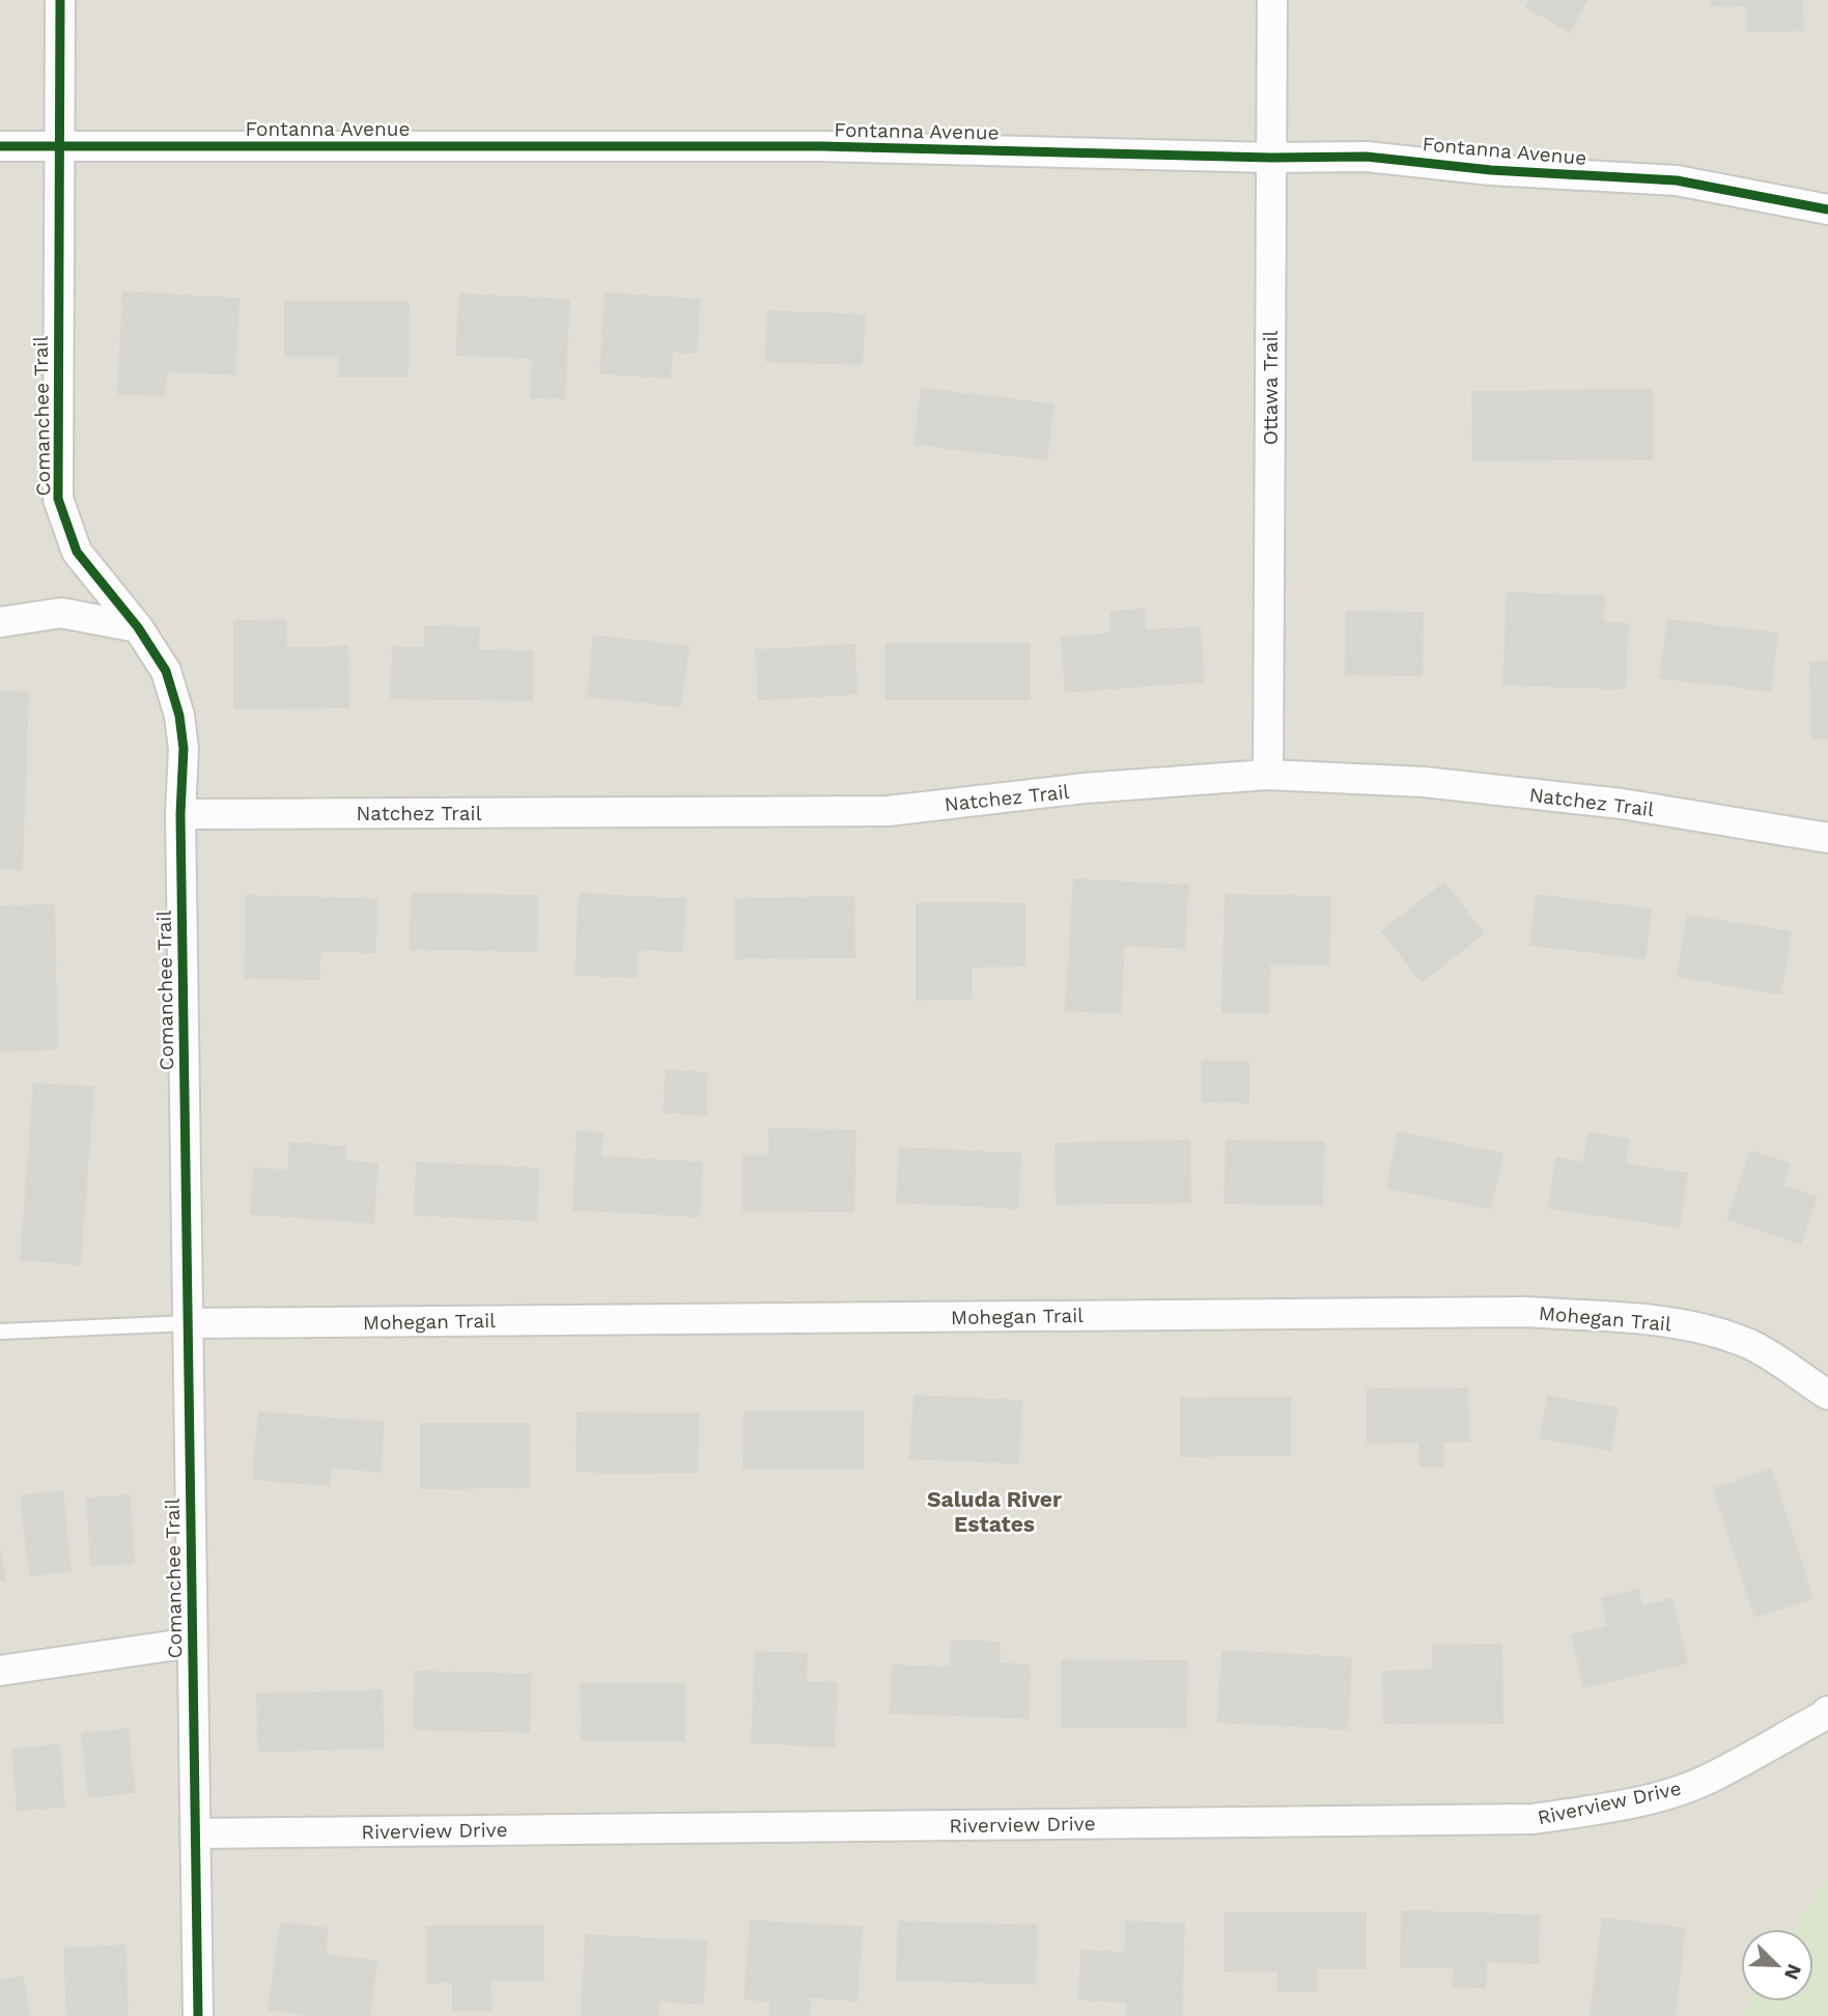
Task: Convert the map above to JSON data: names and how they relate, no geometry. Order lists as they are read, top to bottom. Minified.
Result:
{"streets":{"street":["Fontanna Avenue","Ottawa Trail","Comanchee Trail","Natchez Trail","Mohegan Trail","Riverview Drive"]},"crossings":[["Fontanna Avenue","Ottawa Trail"],["Fontanna Avenue","Comanchee Trail"],["Ottawa Trail","Natchez Trail"],["Comanchee Trail","Natchez Trail"],["Comanchee Trail","Mohegan Trail"],["Comanchee Trail","Riverview Drive"]],"districts":["Saluda River Estates"],"north":"bottom right"}
